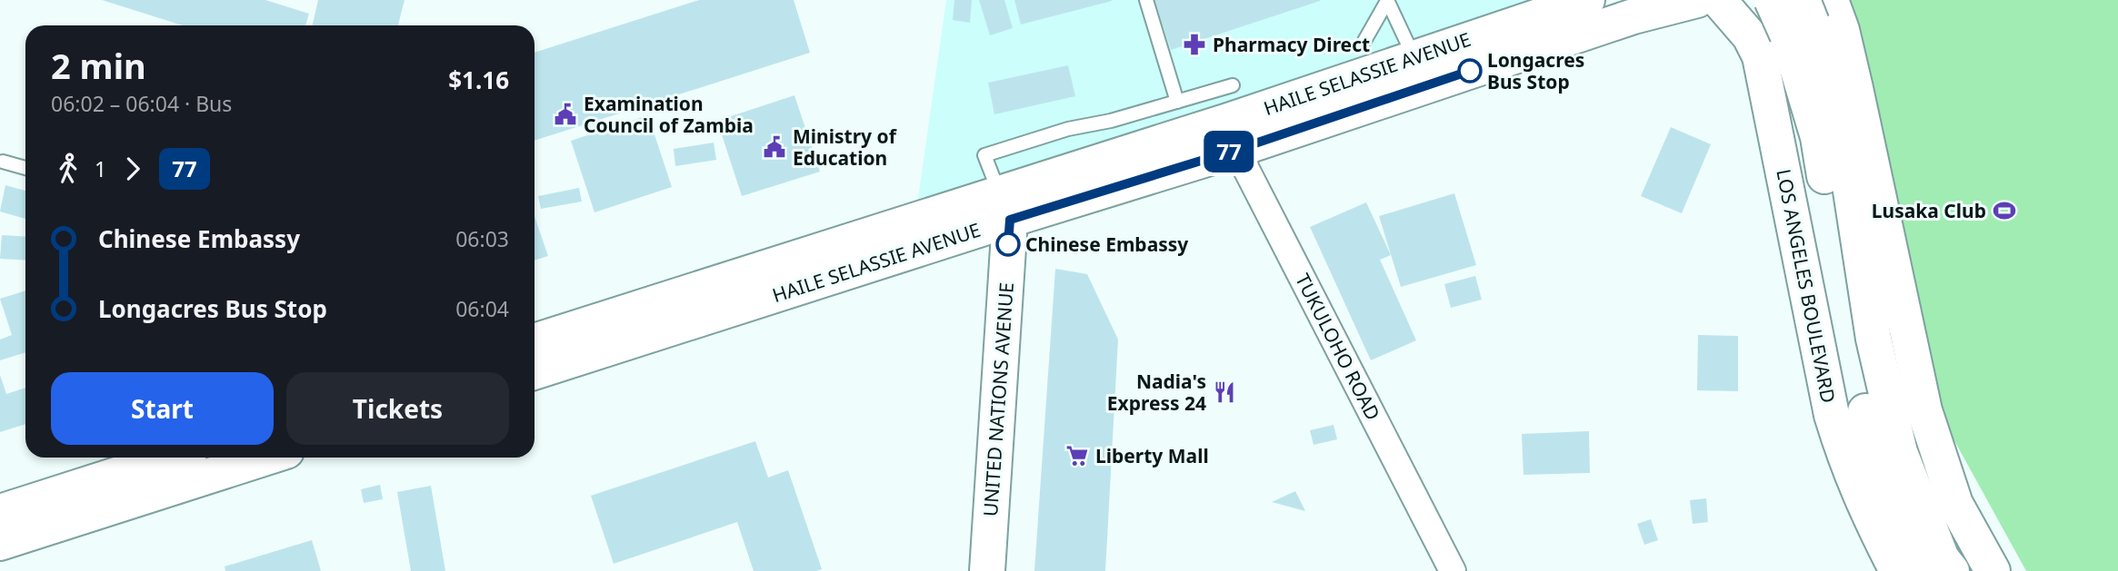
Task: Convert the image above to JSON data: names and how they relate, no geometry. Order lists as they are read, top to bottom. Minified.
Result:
{"streets":{"main road":["HAILE SELASSIE AVENUE","LOS ANGELES BOULEVARD","UNITED NATIONS AVENUE"],"street":["TUKULOHO ROAD"]},"crossings":[["HAILE SELASSIE AVENUE","LOS ANGELES BOULEVARD"],["HAILE SELASSIE AVENUE","TUKULOHO ROAD"],["HAILE SELASSIE AVENUE","UNITED NATIONS AVENUE"]],"places":{"pharmacy":["Pharmacy Direct"],"other":["Longacres Bus Stop","Chinese Embassy"],"public building":["Examination Council of Zambia","Ministry of Education"],"sports":["Lusaka Club"],"restaurant":["Nadia's Express 24"],"supermarket":["Liberty Mall"]},"lines":["bus line 77"],"page":{"on_map":"77","heading":["2 min","06:02 – 06:04 · Bus","$1.16"],"legs":["1","77"],"list":[{"name":"Chinese Embassy","value":"06:03"},{"name":"Longacres Bus Stop","value":"06:04"}],"buttons":["Start","Tickets"]}}
